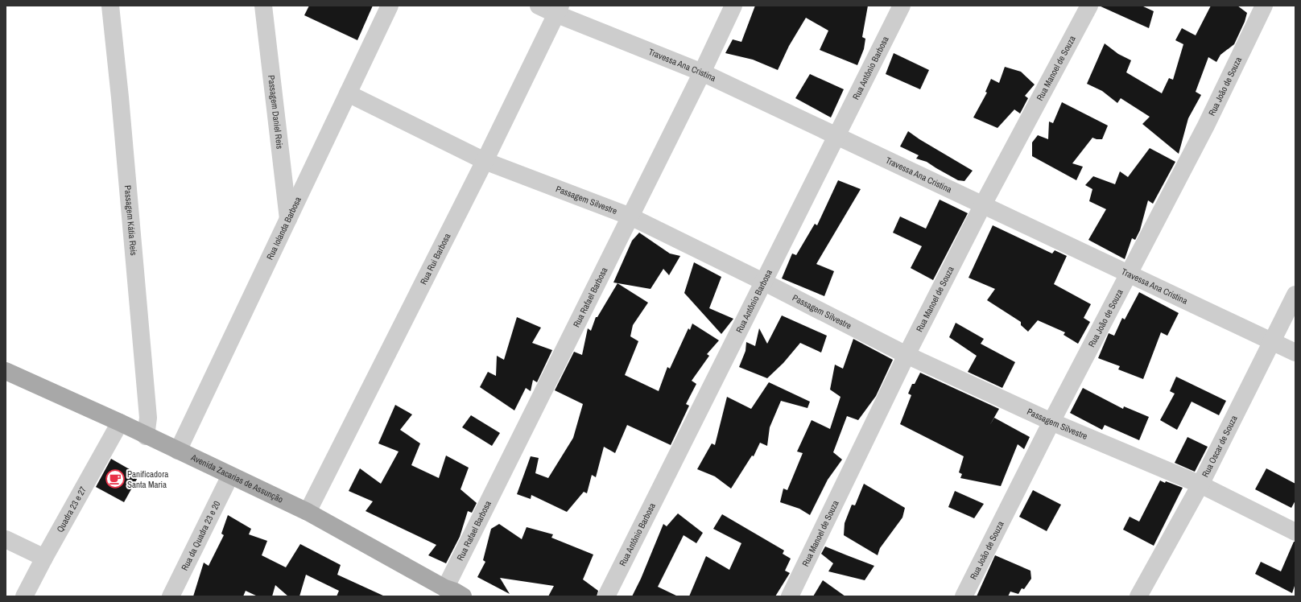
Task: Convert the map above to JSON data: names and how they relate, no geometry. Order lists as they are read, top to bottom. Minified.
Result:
{"streets":{"main road":["Avenida Zacarias de Assunção"],"street":["Travessa Ana Cristina","Rua Antônio Barbosa","Rua Manoel de Souza","Rua João de Souza","Passagem Daniel Reis","Passagem Silvestre","Passagem Kátia Reis","Rua Iolanda Barbosa","Rua Rui Barbosa","Rua Rafael Barbosa","Rua Oscar de Souza","Quadra 23 e 27","Rua da Quadra 23 e 20"]},"crossings":[["Travessa Ana Cristina","Rua Antônio Barbosa"],["Travessa Ana Cristina","Rua Manoel de Souza"],["Travessa Ana Cristina","Rua João de Souza"],["Travessa Ana Cristina","Rua Rui Barbosa"],["Travessa Ana Cristina","Rua Rafael Barbosa"],["Travessa Ana Cristina","Rua Oscar de Souza"],["Rua Antônio Barbosa","Passagem Silvestre"],["Rua Manoel de Souza","Passagem Silvestre"],["Rua João de Souza","Passagem Silvestre"],["Passagem Daniel Reis","Rua Iolanda Barbosa"],["Passagem Silvestre","Rua Iolanda Barbosa"],["Passagem Silvestre","Rua Rui Barbosa"],["Passagem Silvestre","Rua Rafael Barbosa"],["Passagem Silvestre","Rua Oscar de Souza"],["Passagem Kátia Reis","Avenida Zacarias de Assunção"],["Rua Iolanda Barbosa","Avenida Zacarias de Assunção"],["Rua Rui Barbosa","Avenida Zacarias de Assunção"],["Rua Rafael Barbosa","Avenida Zacarias de Assunção"],["Avenida Zacarias de Assunção","Quadra 23 e 27"],["Avenida Zacarias de Assunção","Rua da Quadra 23 e 20"]],"places":{"cafe":["Panificadora Santa Maria"]}}
